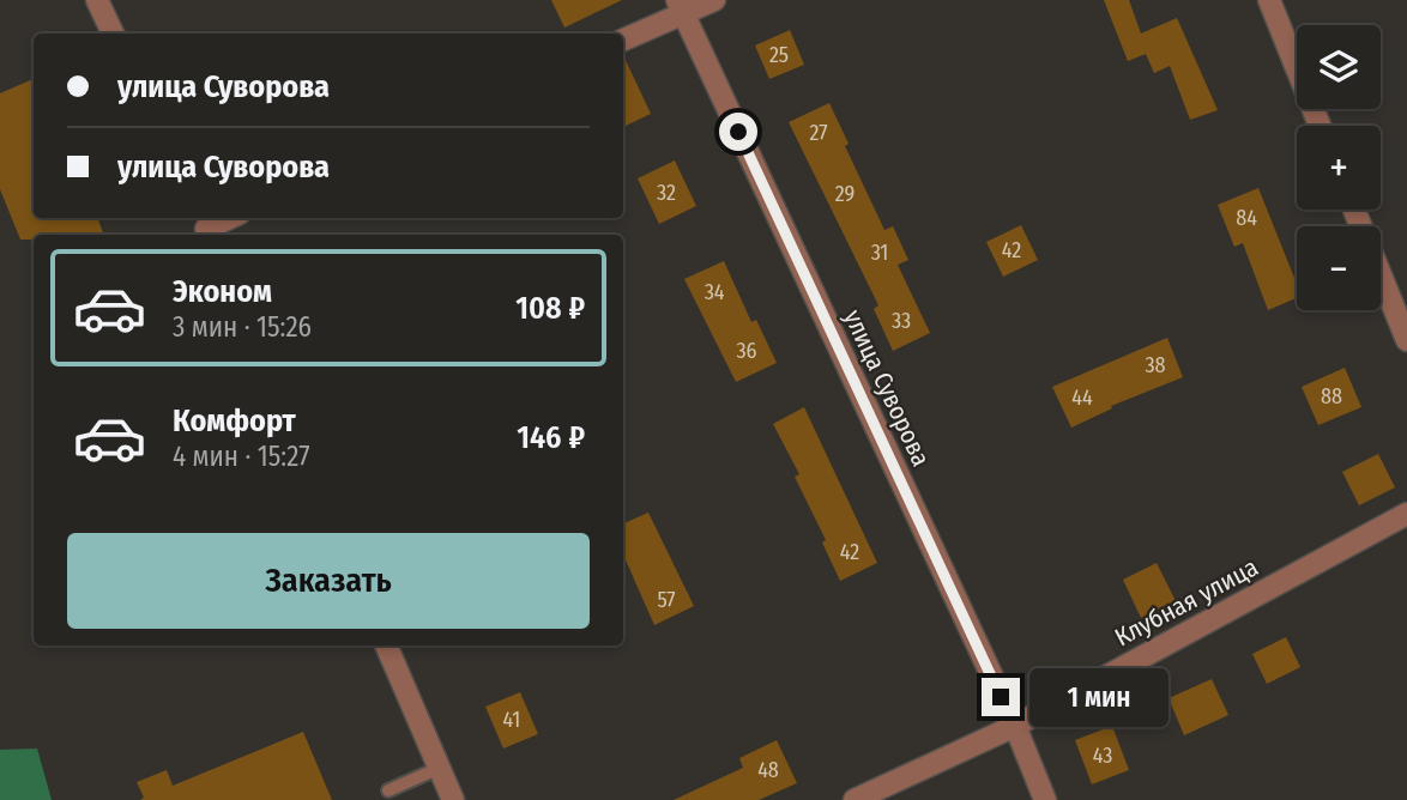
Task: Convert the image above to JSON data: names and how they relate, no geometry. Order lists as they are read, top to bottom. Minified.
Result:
{"streets":{"street":["улица Суворова","Клубная улица"]},"crossings":[["улица Суворова","Клубная улица"]],"house_numbers":["25","27","32","29","84","42","31","34","33","36","38","88","44","42","57","41","43","48"],"page":{"map_buttons":["+","−"],"banner":["улица Суворова","улица Суворова"],"list":[{"name":"Эконом","note":"3 мин · 15:26","value":"108 ₽"},{"name":"Комфорт","note":"4 мин · 15:27","value":"146 ₽"}],"buttons":"Заказать","bubble":"1 мин"}}
